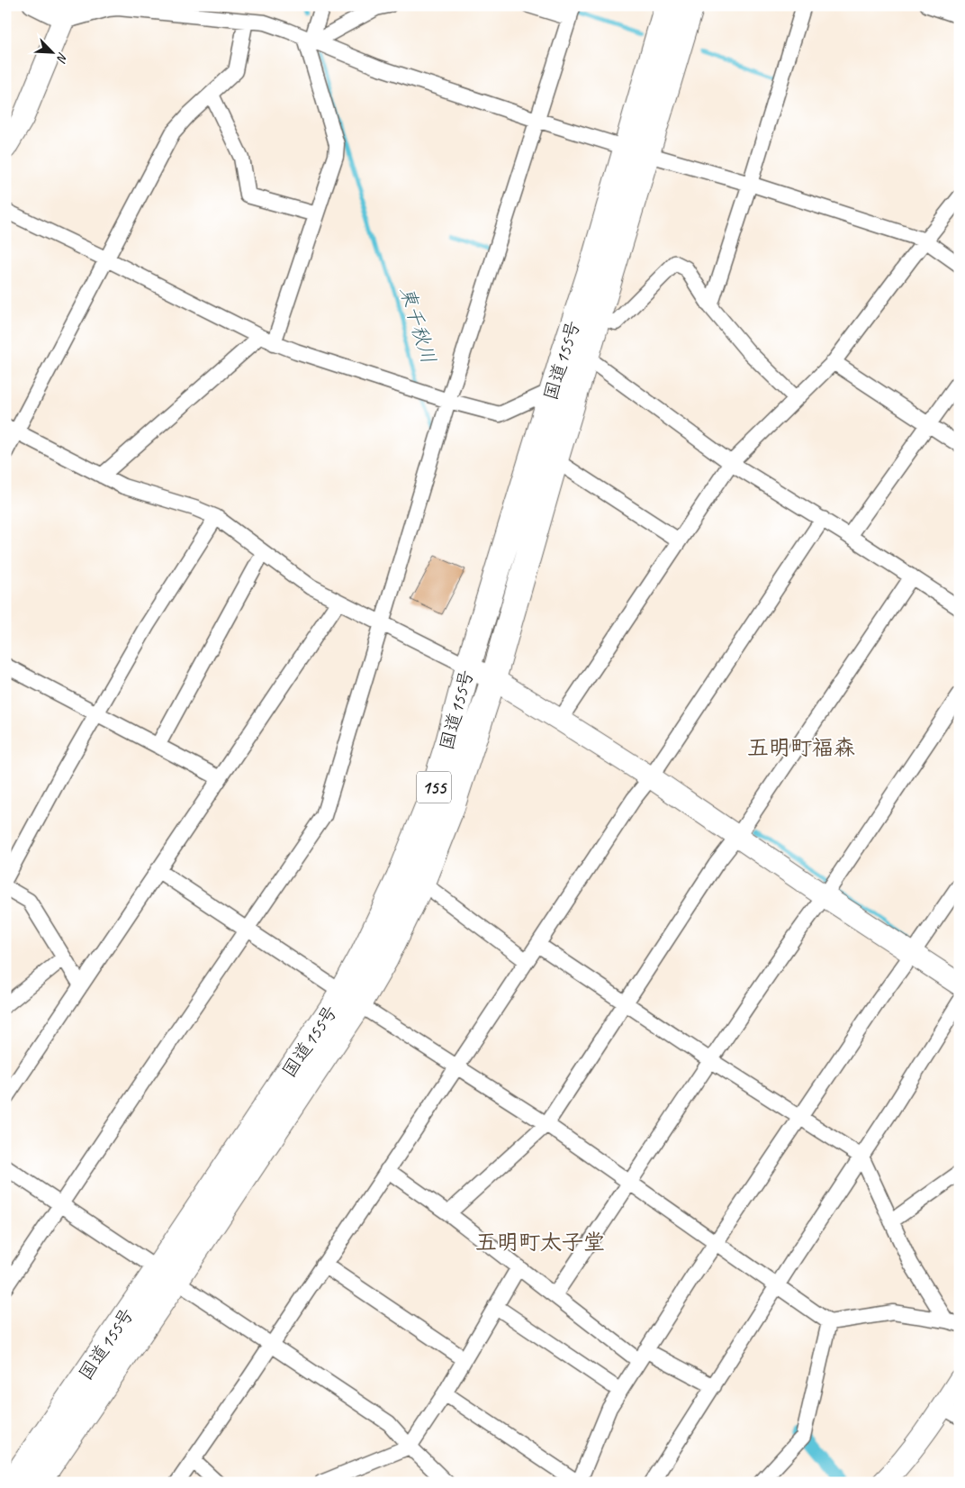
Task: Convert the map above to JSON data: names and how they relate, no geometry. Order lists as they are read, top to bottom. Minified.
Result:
{"streets":{"highway":["国道155号","155"]},"districts":["五明町福森","五明町太子堂"],"water":["東千秋川"],"north":"bottom right"}
